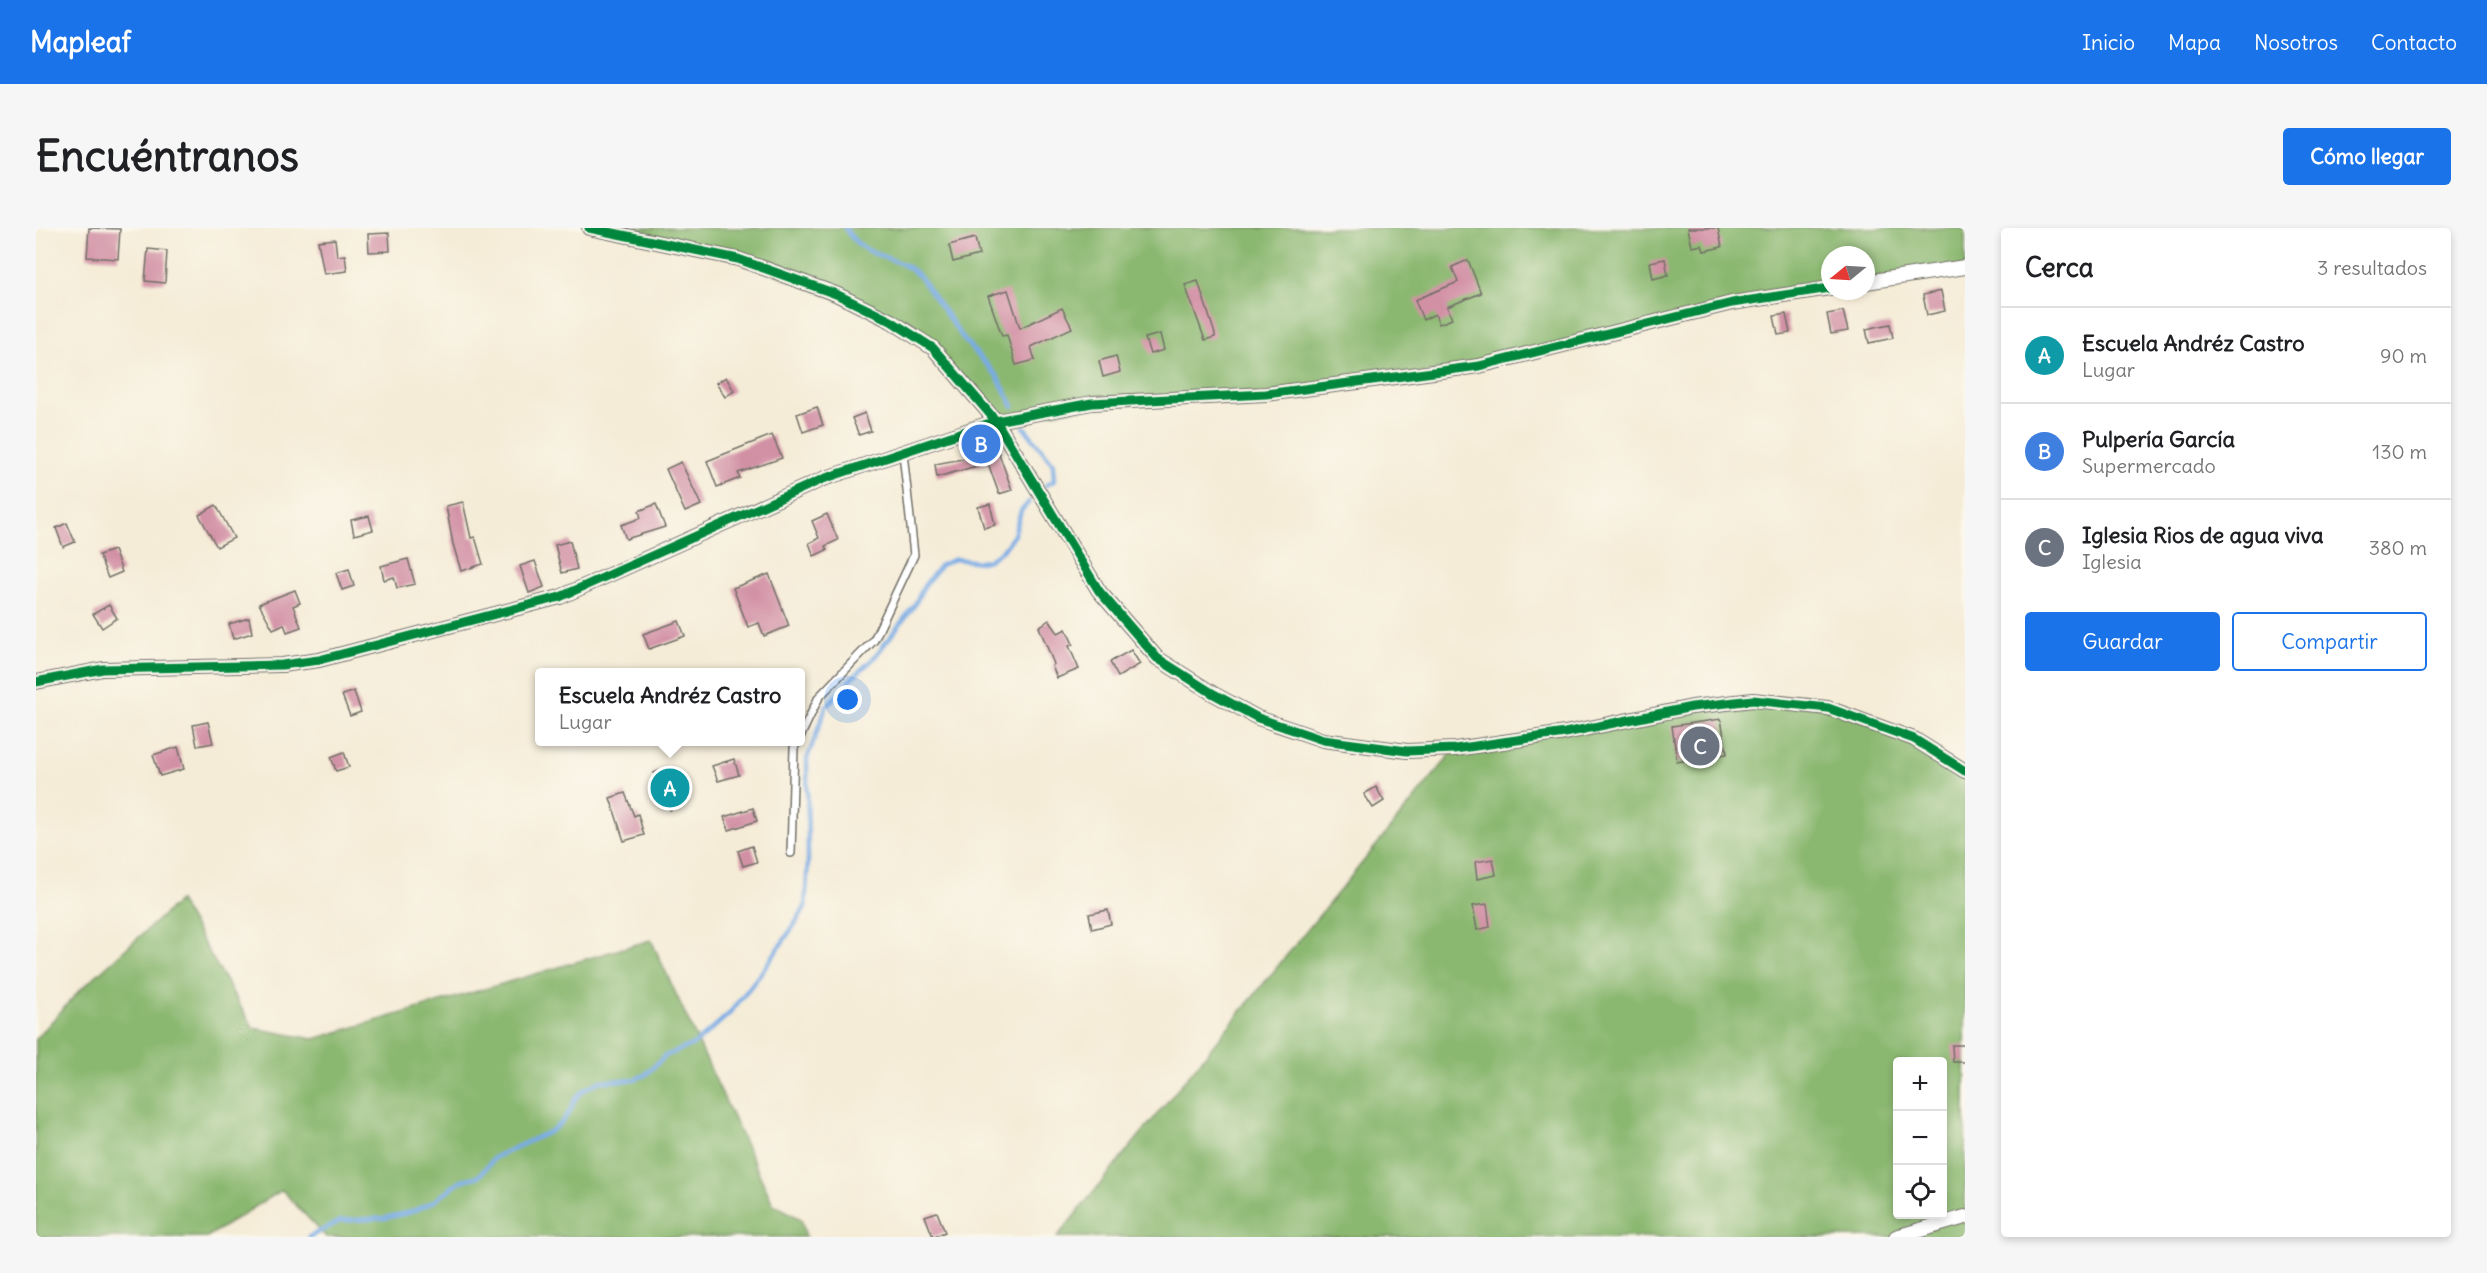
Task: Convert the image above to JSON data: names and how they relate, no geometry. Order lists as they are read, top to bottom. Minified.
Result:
{"north":"left","page":{"header":"Mapleaf","nav":["Inicio","Mapa","Nosotros","Contacto"],"buttons":["Cómo llegar",["Guardar","Compartir"]],"title":"Encuéntranos","heading":["Cerca","3 resultados"],"list":[{"mark":"A","name":"Escuela Andréz Castro","note":"Lugar","value":"90 m"},{"mark":"B","name":"Pulpería García","note":"Supermercado","value":"130 m"},{"mark":"C","name":"Iglesia Rios de agua viva","note":"Iglesia","value":"380 m"}],"pins":["B","C","A"],"popup":["Escuela Andréz Castro","Lugar"],"map_buttons":["+","−"]}}
